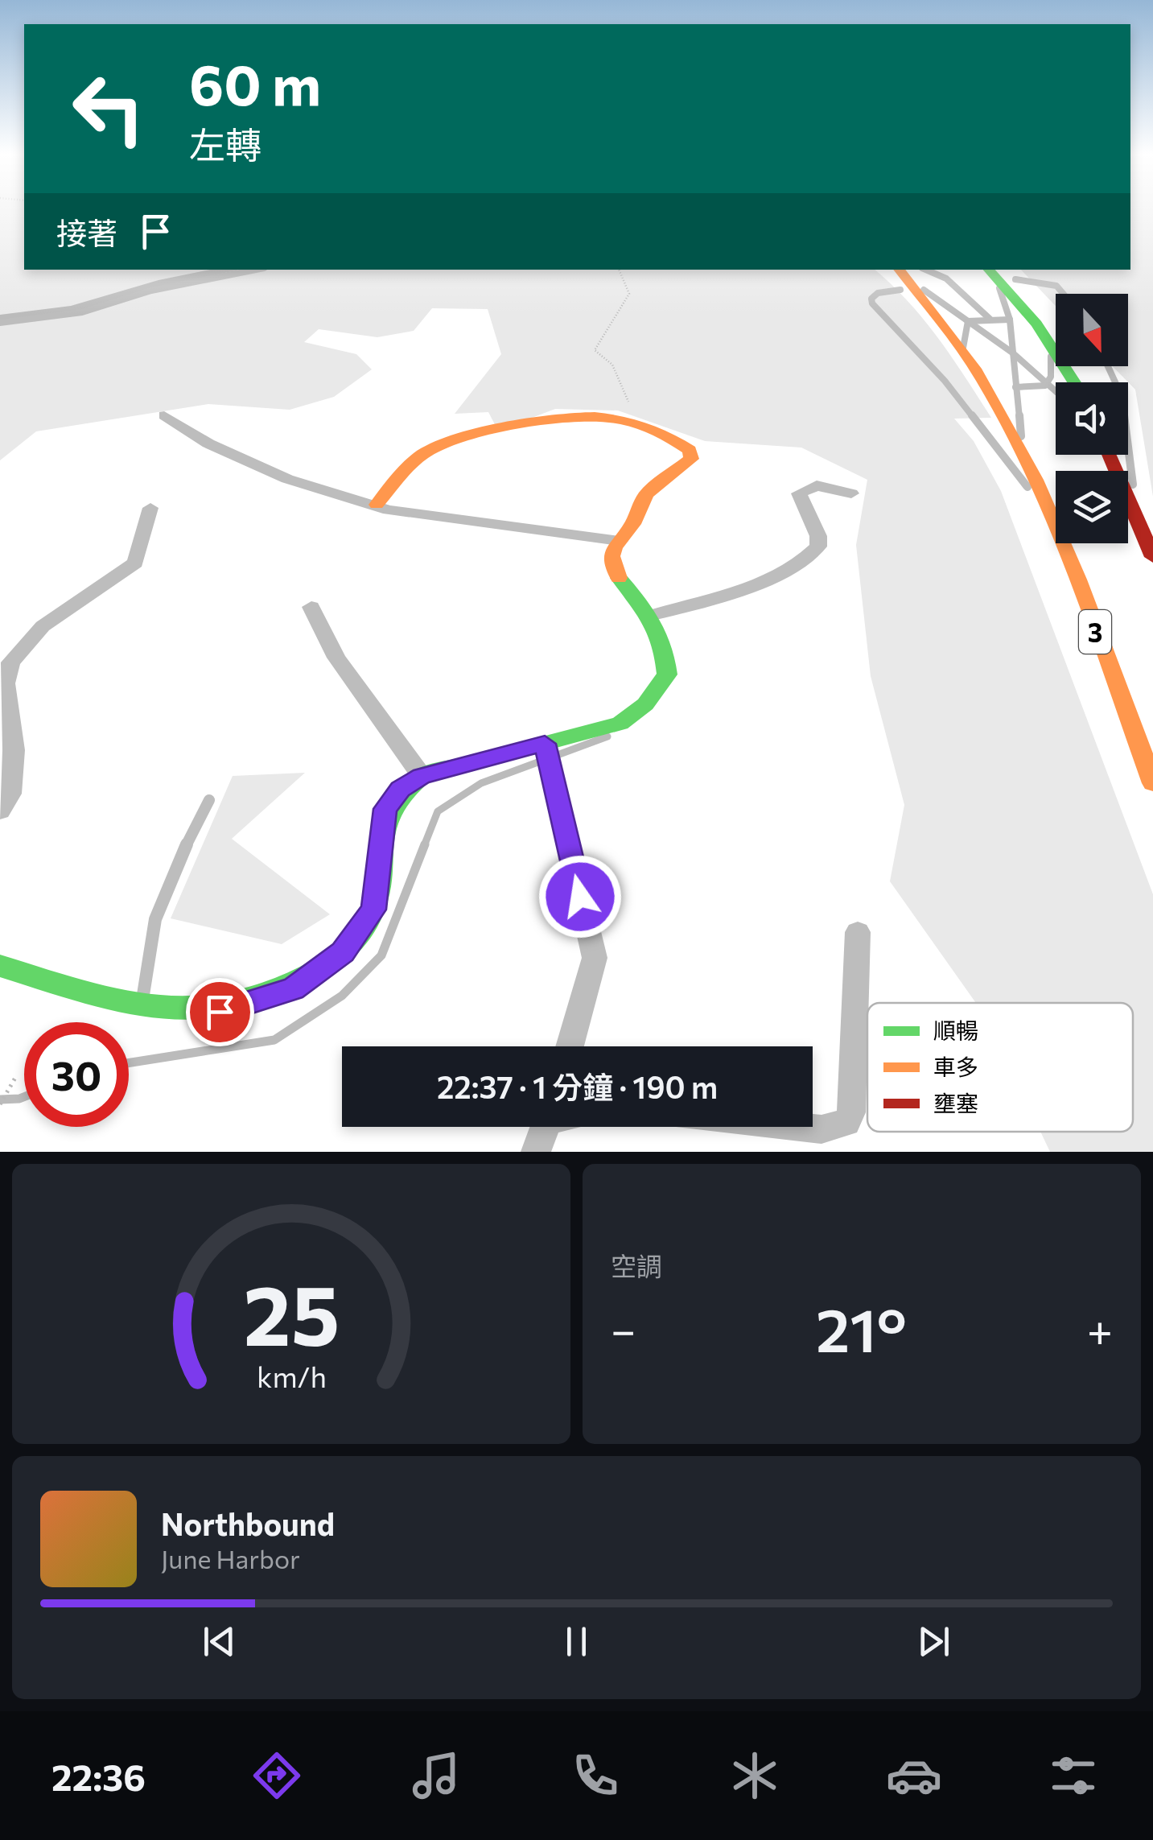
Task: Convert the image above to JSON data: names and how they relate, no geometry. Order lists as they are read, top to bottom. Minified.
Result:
{"streets":{"main road":["3"]},"legend":["順暢","車多","壅塞"],"north":"bottom","page":{"turn":["60 m","左轉"],"then":"接著","limit":"30","trip":"22:37 · 1 分鐘 · 190 m","tile":"空調","heat":["−","21°","+"],"song":["Northbound","June Harbor"],"tabs":"22:36","gauge":["25","km/h"]}}
